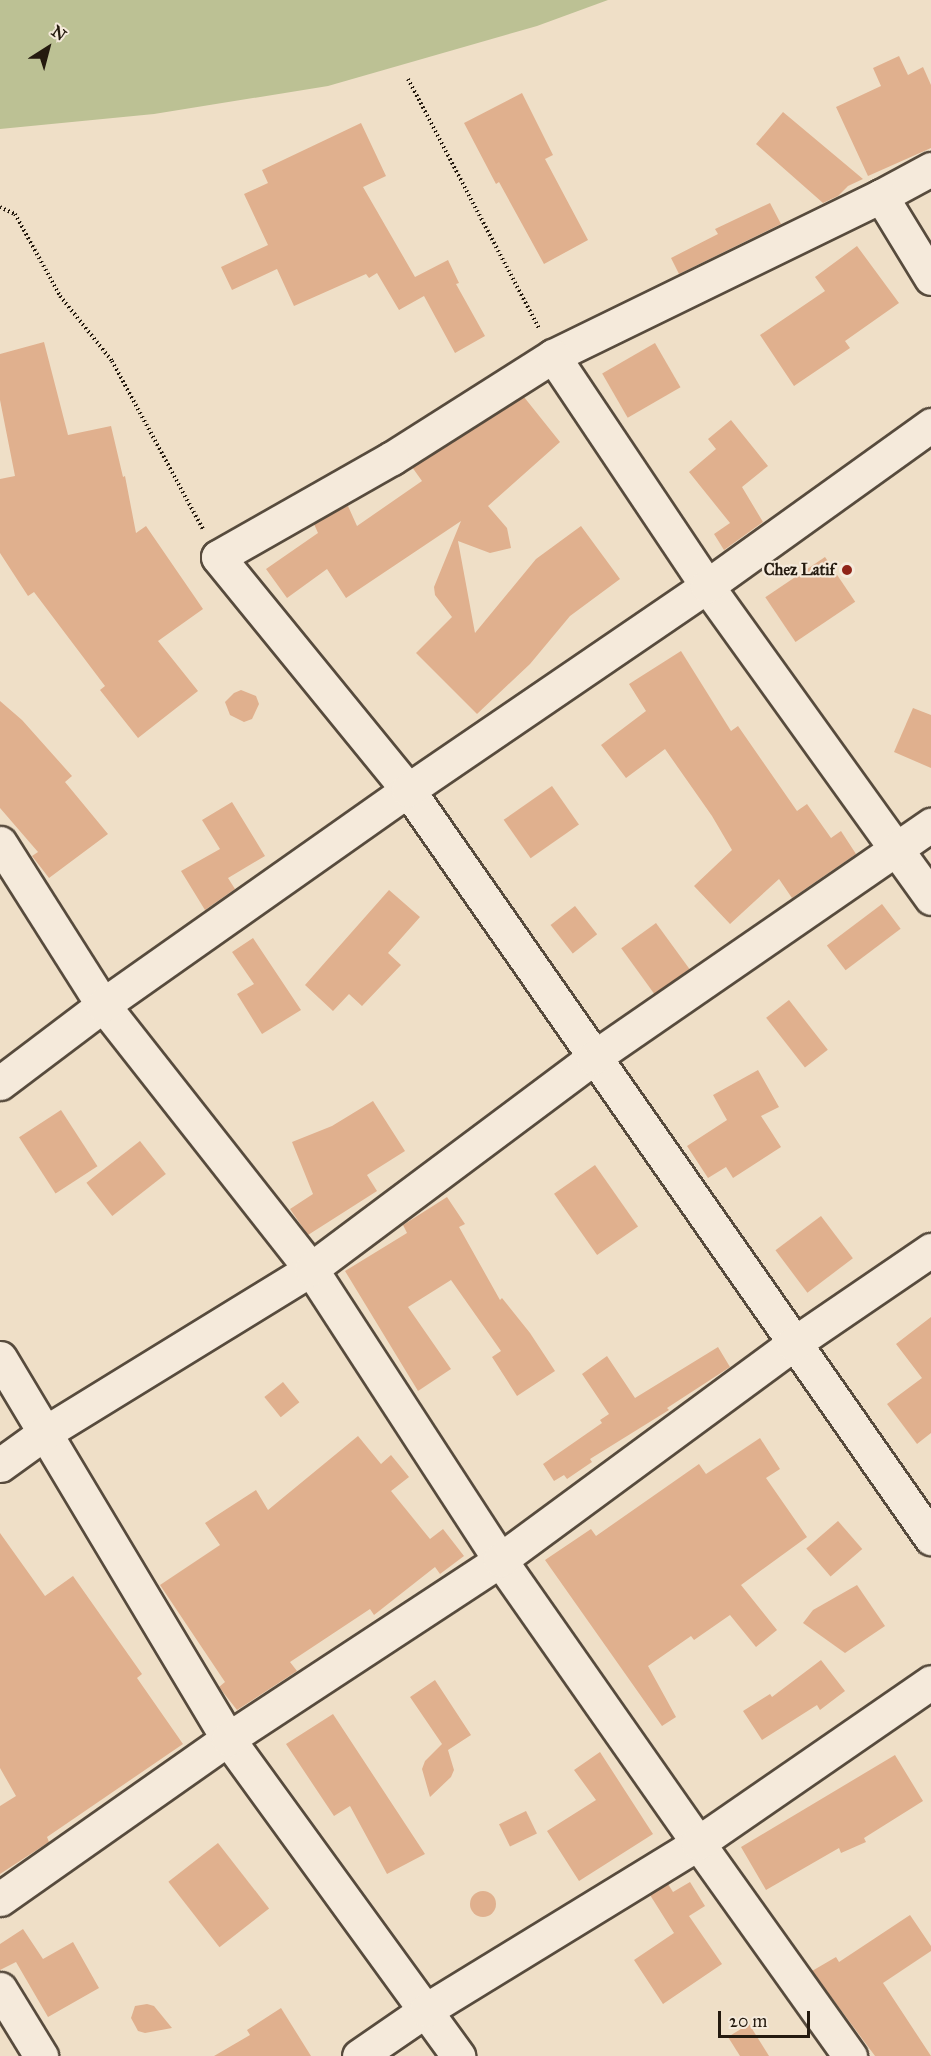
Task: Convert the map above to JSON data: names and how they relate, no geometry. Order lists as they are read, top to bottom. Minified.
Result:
{"places":["Chez Latif"],"scale_bar":"20 m","north":"top right"}
